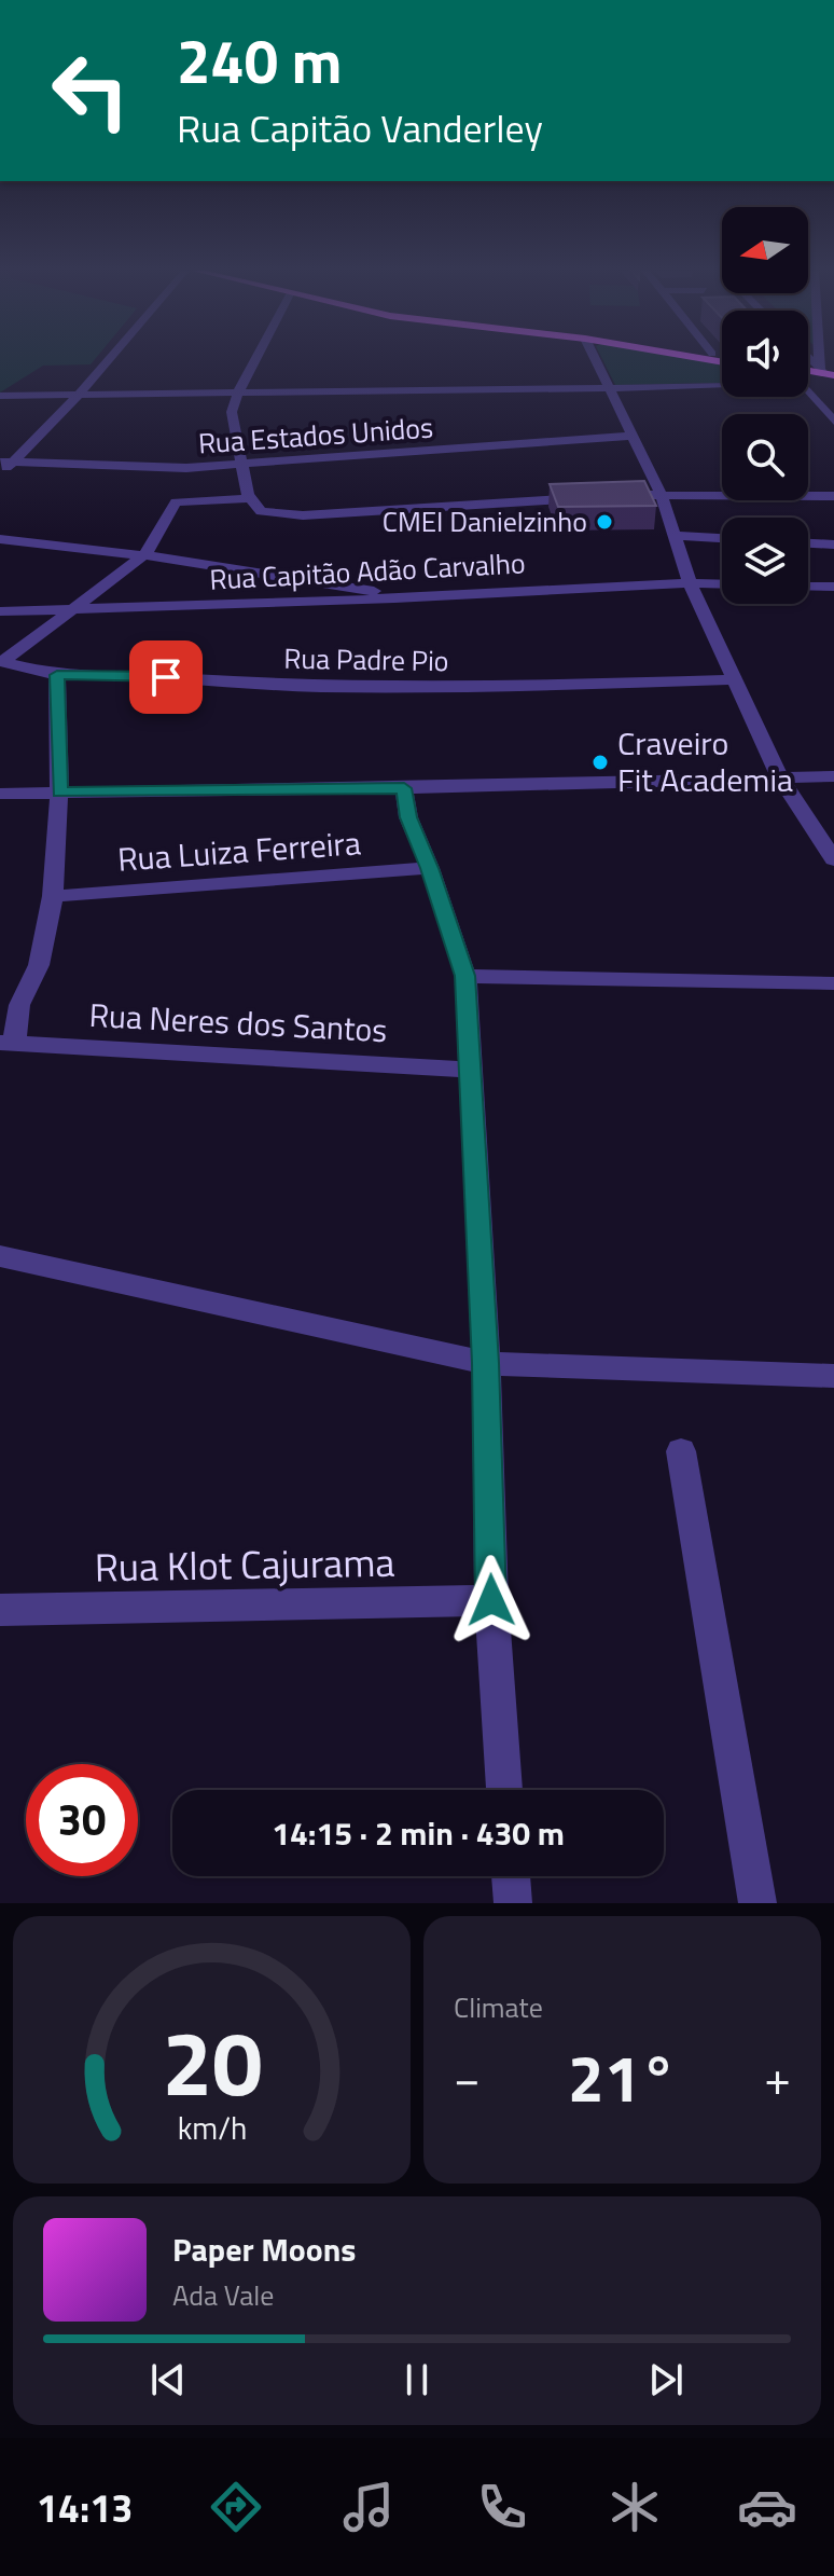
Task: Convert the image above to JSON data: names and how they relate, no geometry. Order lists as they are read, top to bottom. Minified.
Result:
{"streets":{"street":["Rua Estados Unidos","Rua Capitão Adão Carvalho","Rua Padre Pio","Rua Luiza Ferreira","Rua Neres dos Santos","Rua Klot Cajurama"]},"places":["CMEI Danielzinho","Craveiro Fit Academia"],"north":"left","page":{"turn":["240 m","Rua Capitão Vanderley"],"limit":"30","trip":"14:15 · 2 min · 430 m","tile":"Climate","heat":["−","21°","+"],"song":["Paper Moons","Ada Vale"],"tabs":"14:13","gauge":["20","km/h"]}}
